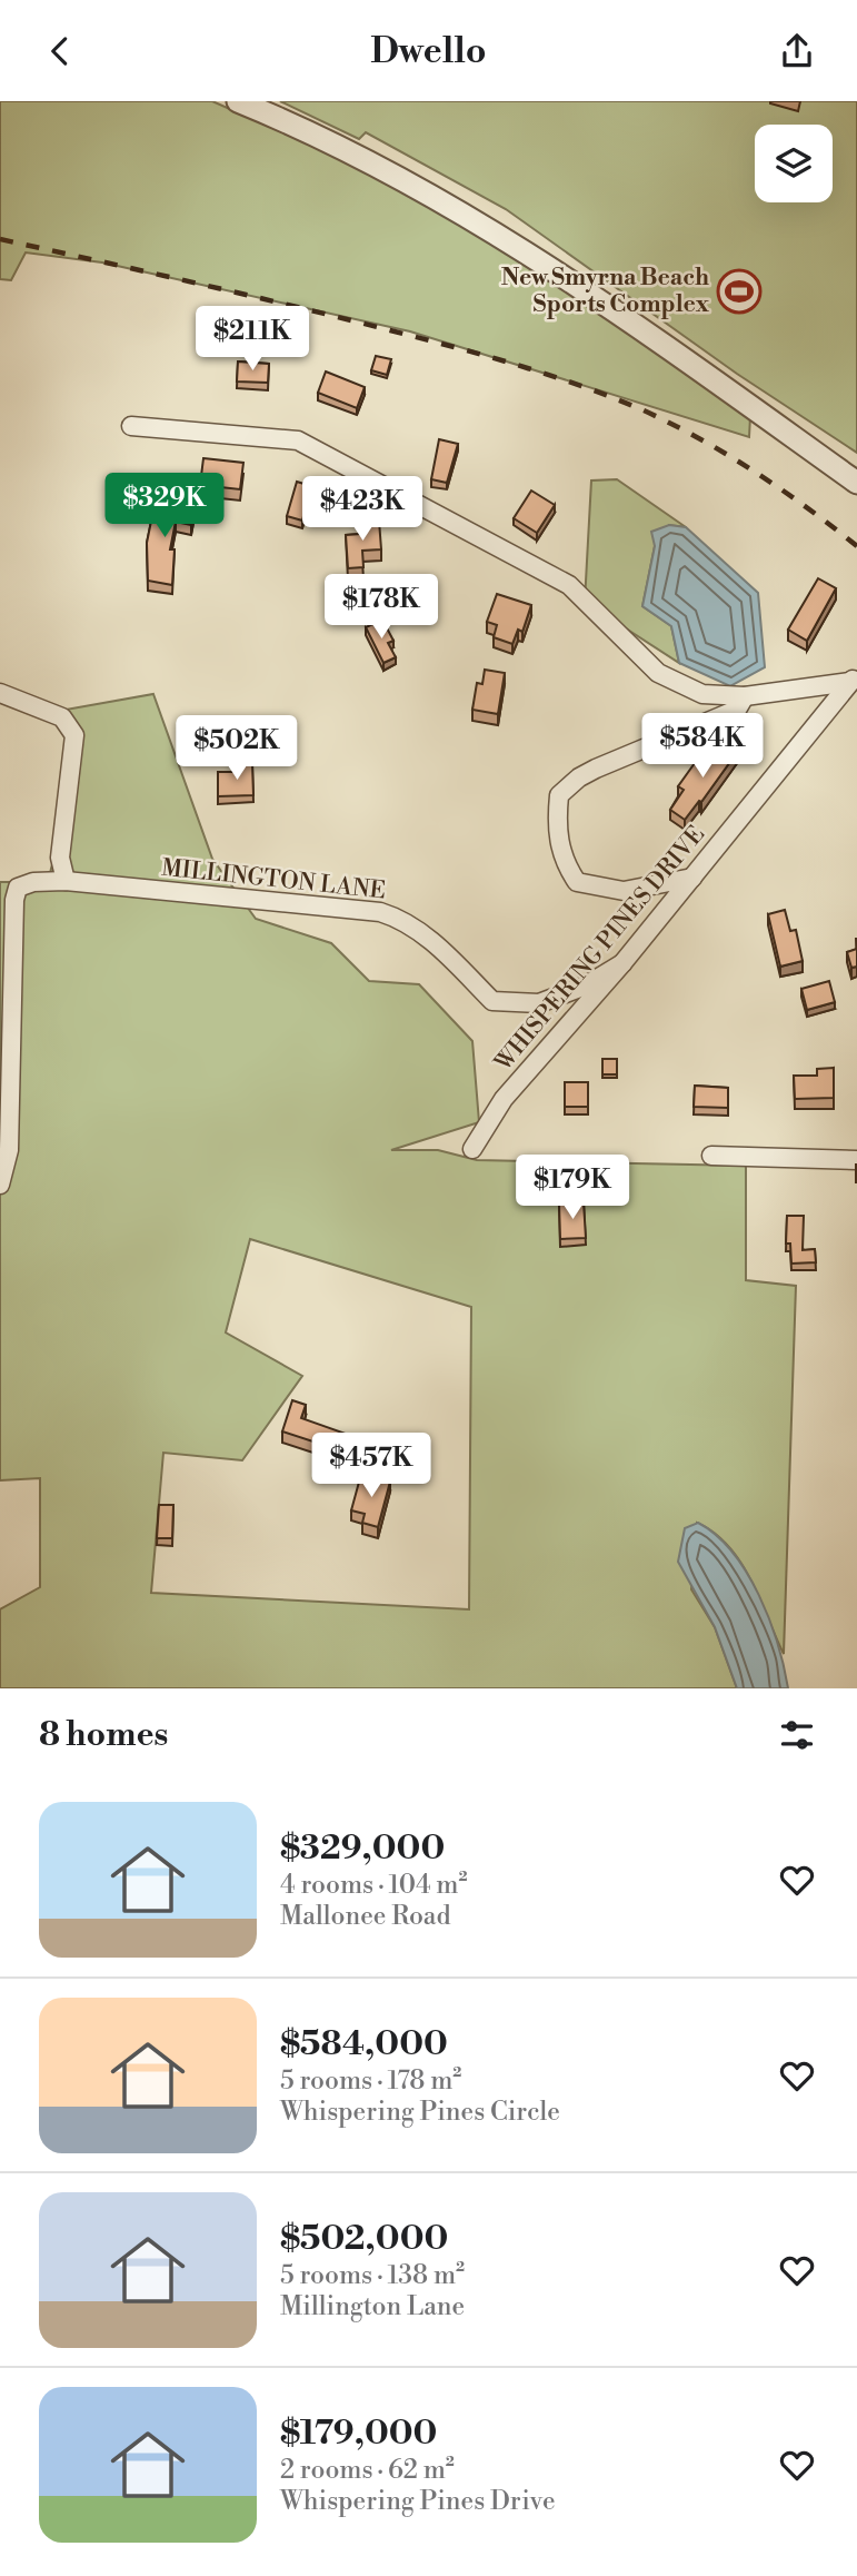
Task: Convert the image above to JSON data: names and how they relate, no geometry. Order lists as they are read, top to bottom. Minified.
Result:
{"streets":{"street":["MILLINGTON LANE","WHISPERING PINES DRIVE"]},"crossings":[["MILLINGTON LANE","WHISPERING PINES DRIVE"]],"places":{"sports":["New Smyrna Beach Sports Complex"]},"page":{"header":"Dwello","price":["$211K","$329K","$423K","$178K","$584K","$502K","$179K","$457K"],"heading":"8 homes","list":[{"name":"$329,000","note":"4 rooms · 104 m² · Mallonee Road"},{"name":"$584,000","note":"5 rooms · 178 m² · Whispering Pines Circle"},{"name":"$502,000","note":"5 rooms · 138 m² · Millington Lane"},{"name":"$179,000","note":"2 rooms · 62 m² · Whispering Pines Drive"}]}}
